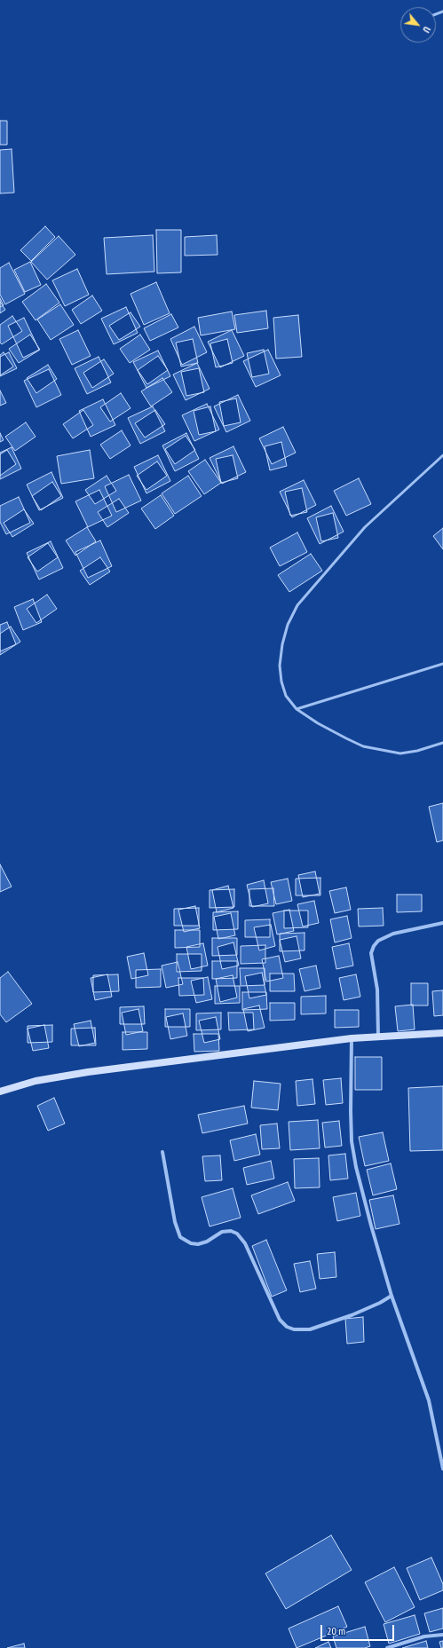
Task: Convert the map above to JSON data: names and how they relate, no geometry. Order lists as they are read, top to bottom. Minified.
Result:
{"scale_bar":"20 m","north":"bottom right"}
